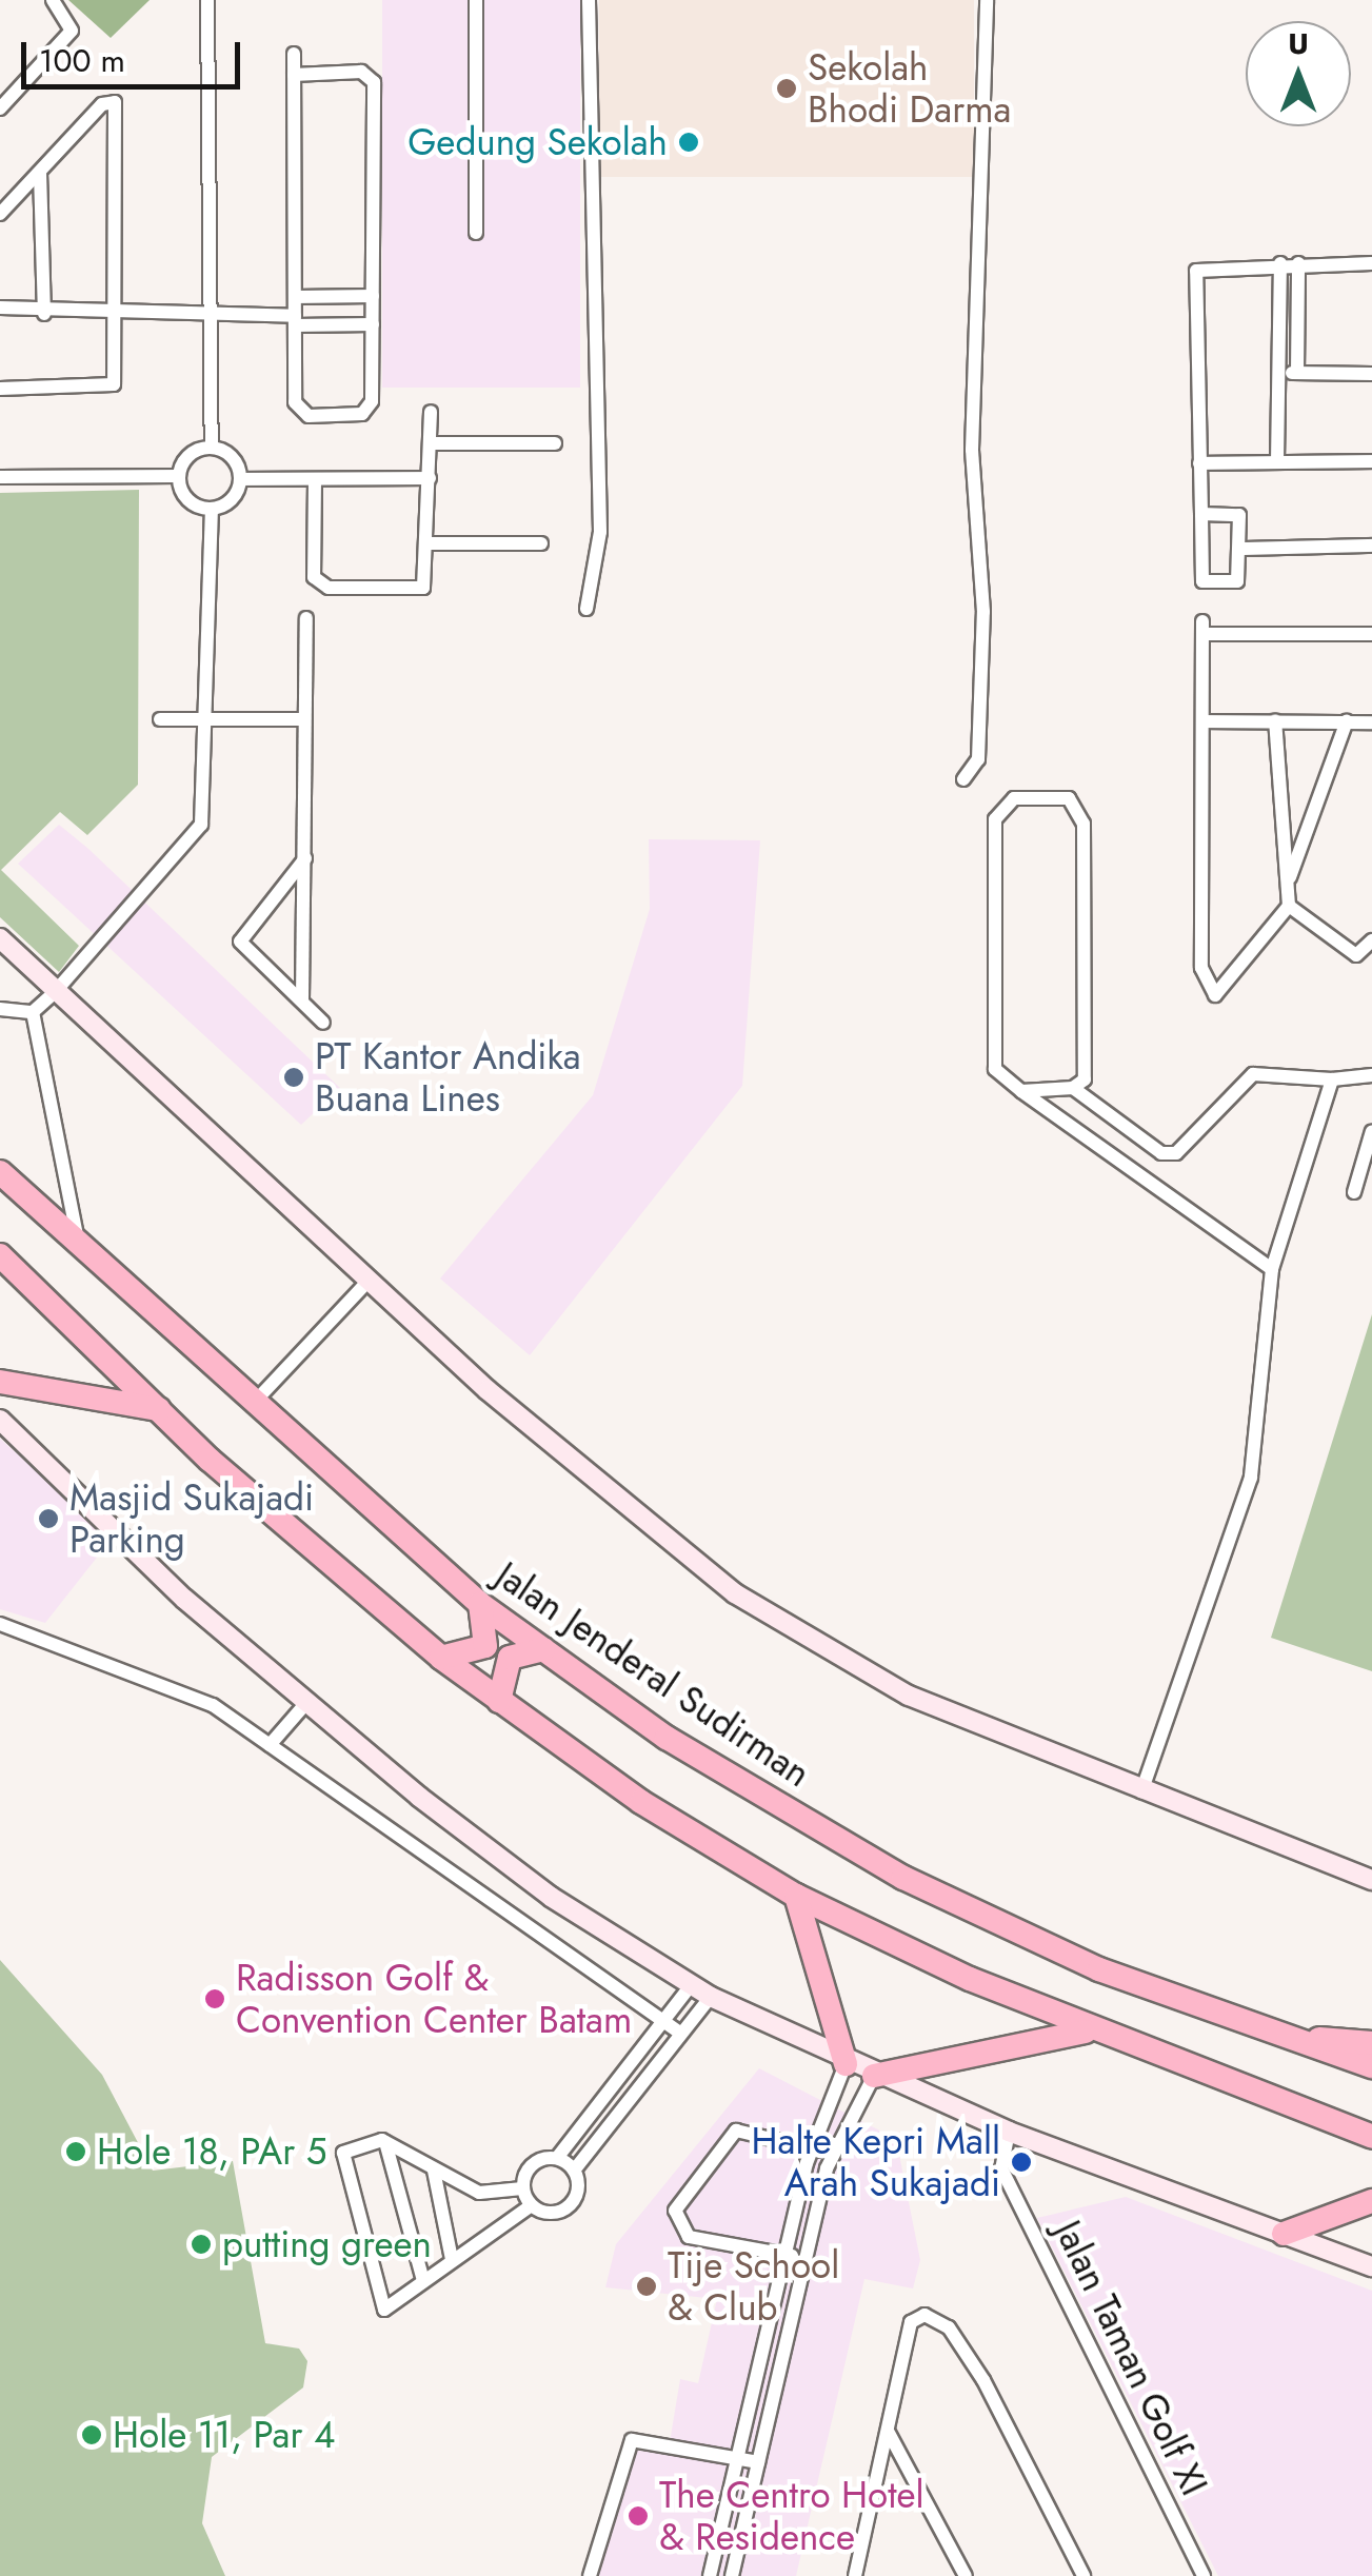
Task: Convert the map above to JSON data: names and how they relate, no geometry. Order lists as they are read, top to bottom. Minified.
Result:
{"streets":{"highway":["Jalan Jenderal Sudirman"],"street":["Jalan Taman Golf XI"]},"places":["Sekolah Bhodi Darma","Gedung Sekolah","PT Kantor Andika Buana Lines","Masjid Sukajadi Parking","Radisson Golf & Convention Center Batam","Hole 18, PAr 5","Halte Kepri Mall Arah Sukajadi","putting green","Tije School & Club","Hole 11, Par 4","The Centro Hotel & Residence"],"scale_bar":"100 m","north":"top"}
